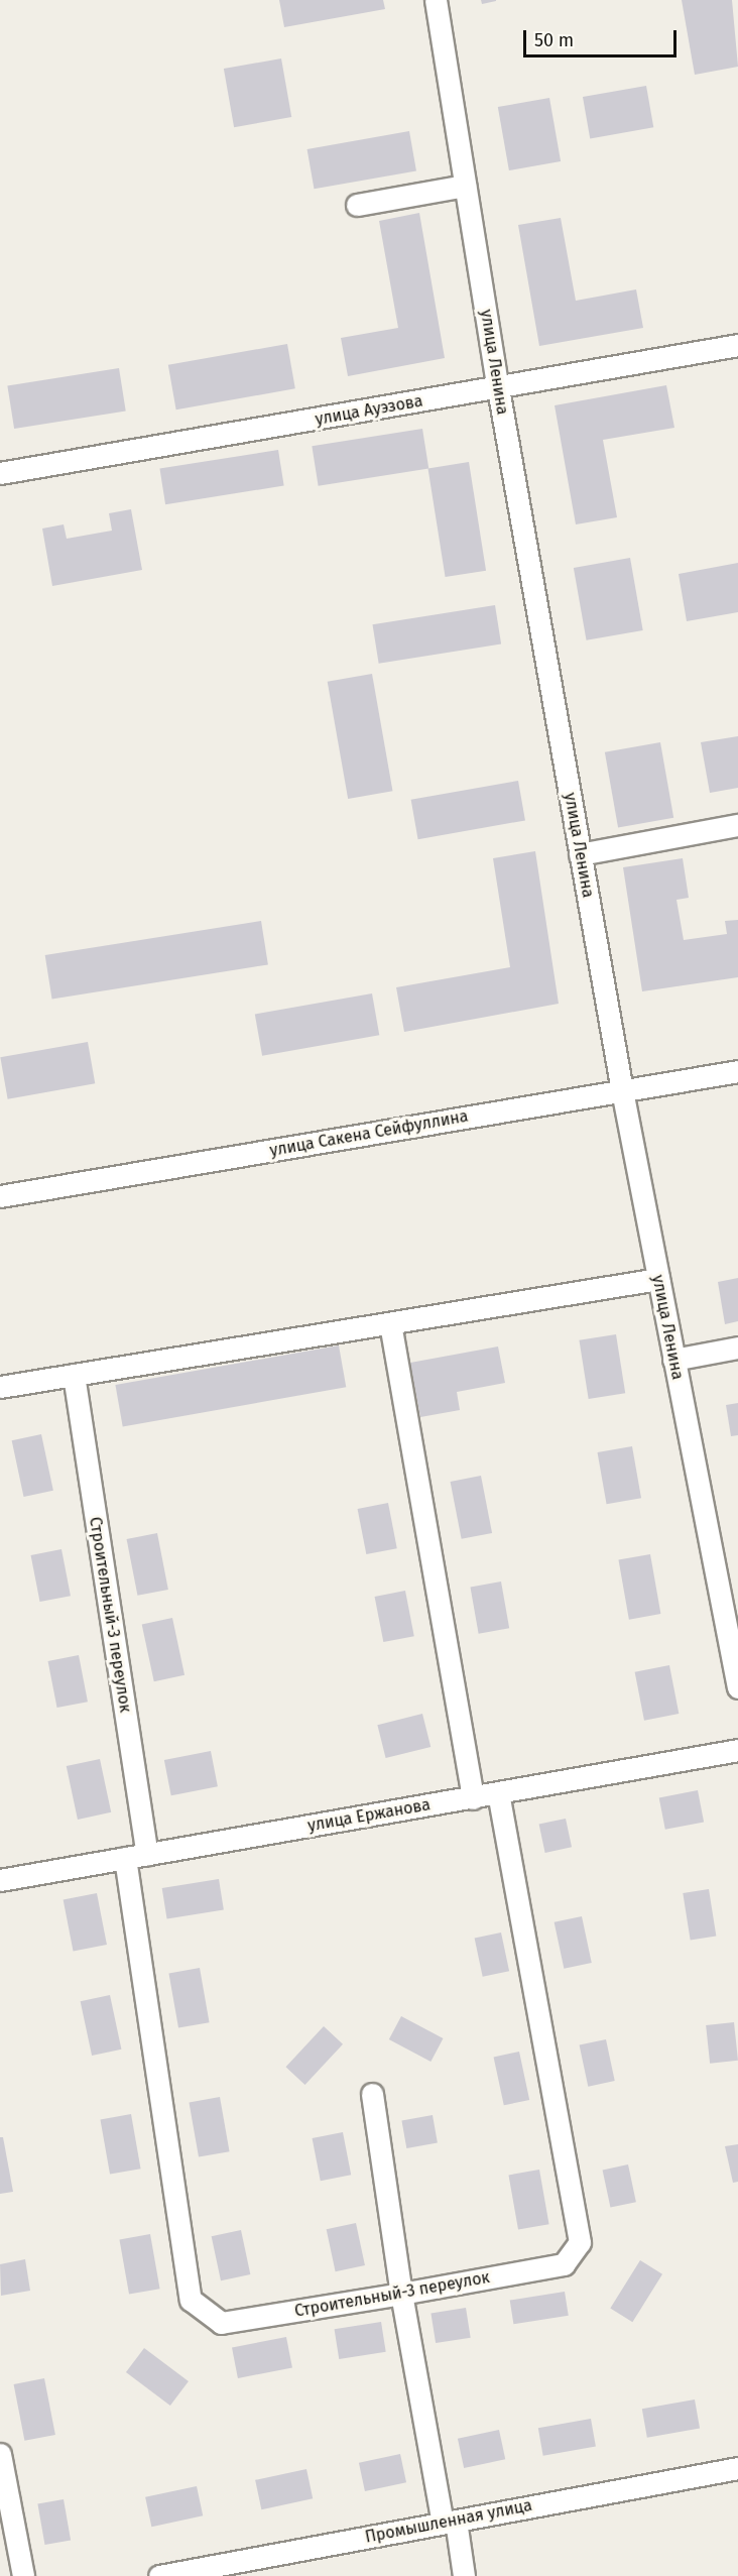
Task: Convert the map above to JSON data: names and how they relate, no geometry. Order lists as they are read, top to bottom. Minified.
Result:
{"streets":{"street":["улица Ленина","улица Ауэзова","улица Сакена Сейфуллина","Строительный-3 переулок","улица Ержанова","Промышленная улица"]},"crossings":[["улица Ленина","улица Ауэзова"],["улица Ленина","улица Сакена Сейфуллина"],["Строительный-3 переулок","улица Ержанова"]],"scale_bar":"50 m"}
